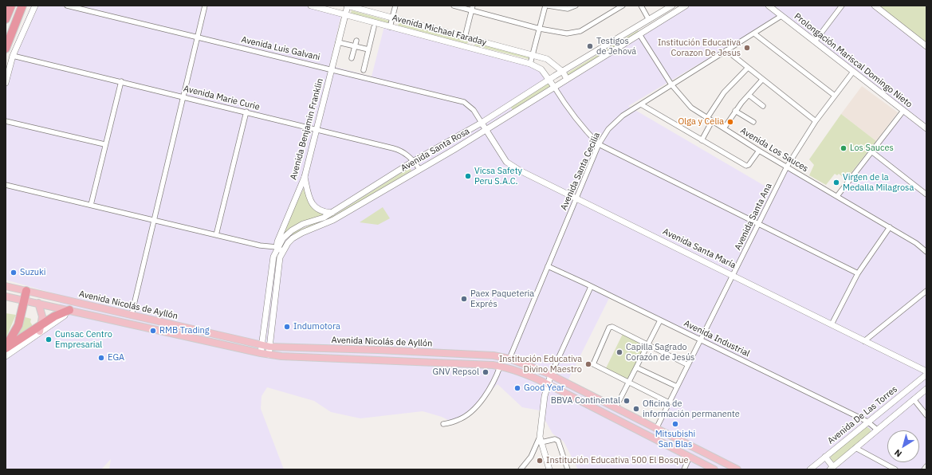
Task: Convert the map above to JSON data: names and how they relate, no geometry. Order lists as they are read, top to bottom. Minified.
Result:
{"streets":{"main road":["Avenida Nicolás de Ayllón"],"street":["Avenida Michael Faraday","Avenida Luis Galvani","Prolongación Mariscal Domingo Nieto","Avenida Marie Curie","Avenida Benjamin Franklin","Avenida Santa Rosa","Avenida Los Sauces","Avenida Santa Cecilia","Avenida Santa Ana","Avenida Santa María","Avenida Industrial","Avenida De Las Torres"]},"crossings":[["Avenida Michael Faraday","Avenida Benjamin Franklin"],["Avenida Michael Faraday","Avenida Santa Rosa"],["Avenida Luis Galvani","Avenida Benjamin Franklin"],["Avenida Luis Galvani","Avenida Santa Rosa"],["Avenida Luis Galvani","Avenida Santa María"],["Prolongación Mariscal Domingo Nieto","Avenida Santa Cecilia"],["Prolongación Mariscal Domingo Nieto","Avenida Santa Ana"],["Avenida Marie Curie","Avenida Benjamin Franklin"],["Avenida Marie Curie","Avenida Santa Rosa"],["Avenida Benjamin Franklin","Avenida Santa Rosa"],["Avenida Santa Rosa","Avenida Los Sauces"],["Avenida Santa Rosa","Avenida Santa María"],["Avenida Santa Rosa","Avenida Nicolás de Ayllón"],["Avenida Los Sauces","Avenida Santa Cecilia"],["Avenida Los Sauces","Avenida Santa Ana"],["Avenida Santa Cecilia","Avenida Santa María"],["Avenida Santa Cecilia","Avenida Nicolás de Ayllón"],["Avenida Santa Cecilia","Avenida Industrial"],["Avenida Santa Ana","Avenida Santa María"],["Avenida Santa Ana","Avenida Nicolás de Ayllón"],["Avenida Santa Ana","Avenida Industrial"],["Avenida Industrial","Avenida De Las Torres"]],"places":["Testigos de Jehová","Institución Educativa Corazon De Jesus","Olga y Celia","Los Sauces","Vicsa Safety Peru S.A.C.","Virgen de la Medalla Milagrosa","Suzuki","Paex Paqueteria Exprés","Indumotora","RMB Trading","Cunsac Centro Empresarial","Capilla Sagrado Corazón de Jesús","EGA","Institución Educativa Divino Maestro","GNV Repsol","Good Year","BBVA Continental","Oficina de información permanente","Mitsubishi San Blas","Institución Educativa 500 El Bosque"],"north":"bottom left"}
